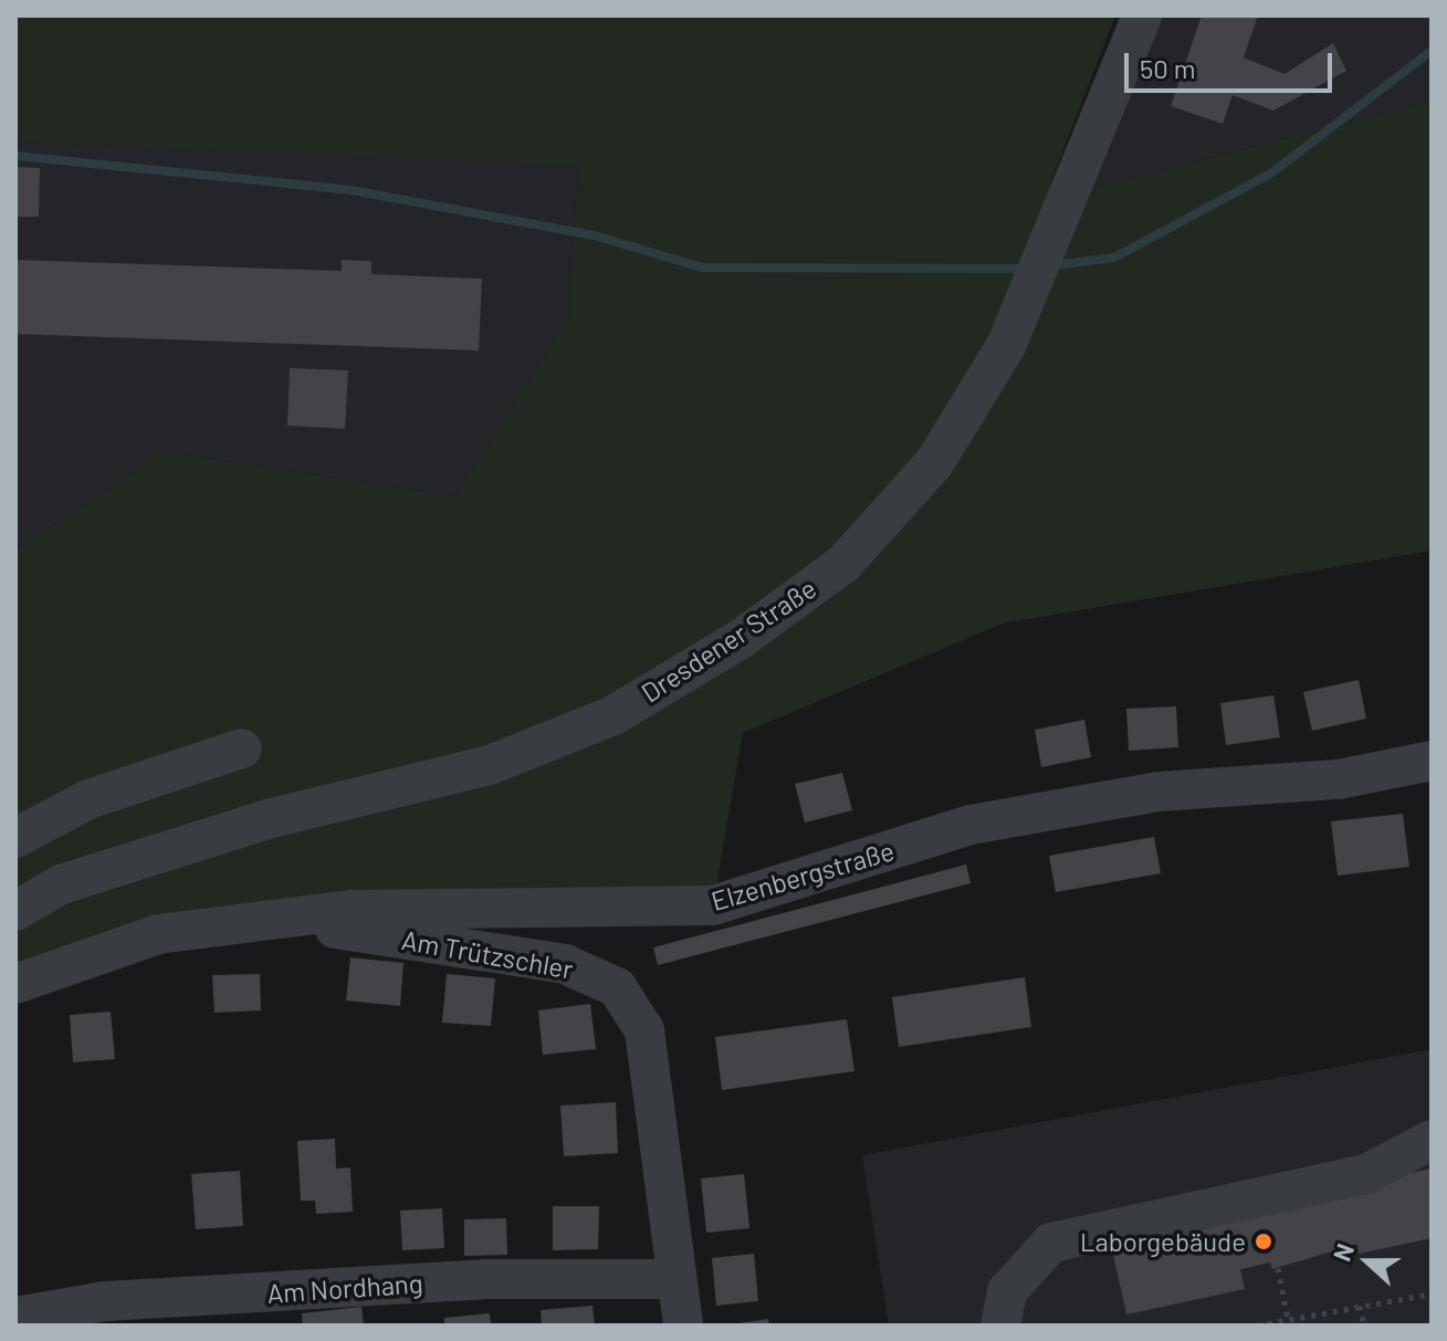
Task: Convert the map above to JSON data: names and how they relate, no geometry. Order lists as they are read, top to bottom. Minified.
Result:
{"streets":{"street":["Dresdener Straße","Elzenbergstraße","Am Trützschler","Am Nordhang"]},"crossings":[["Elzenbergstraße","Am Trützschler"],["Am Trützschler","Am Nordhang"]],"places":["Laborgebäude"],"scale_bar":"50 m","north":"left"}
